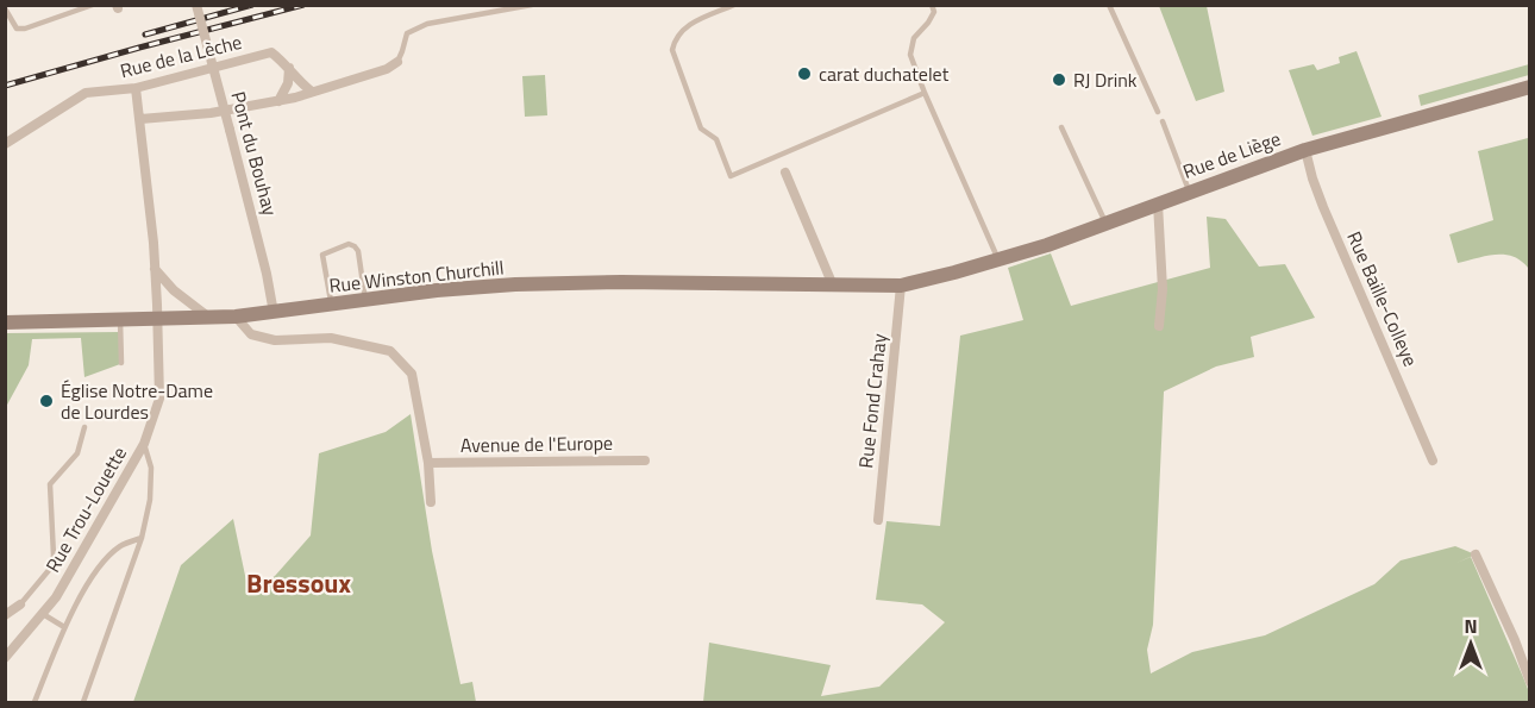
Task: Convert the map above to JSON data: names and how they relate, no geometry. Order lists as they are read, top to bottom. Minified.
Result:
{"streets":{"main road":["Rue de Liège","Rue Winston Churchill"],"street":["Rue de la Lèche","Pont du Bouhay","Rue Baille-Colleye","Rue Fond Crahay","Avenue de l'Europe","Rue Trou-Louette"]},"crossings":[["Rue de la Lèche","Rue Trou-Louette"],["Pont du Bouhay","Rue Winston Churchill"],["Rue de Liège","Rue Winston Churchill"],["Rue de Liège","Rue Baille-Colleye"],["Rue Winston Churchill","Rue Fond Crahay"],["Rue Winston Churchill","Rue Trou-Louette"]],"districts":["Bressoux"],"places":["carat duchatelet","RJ Drink","Église Notre-Dame de Lourdes"],"north":"top"}
